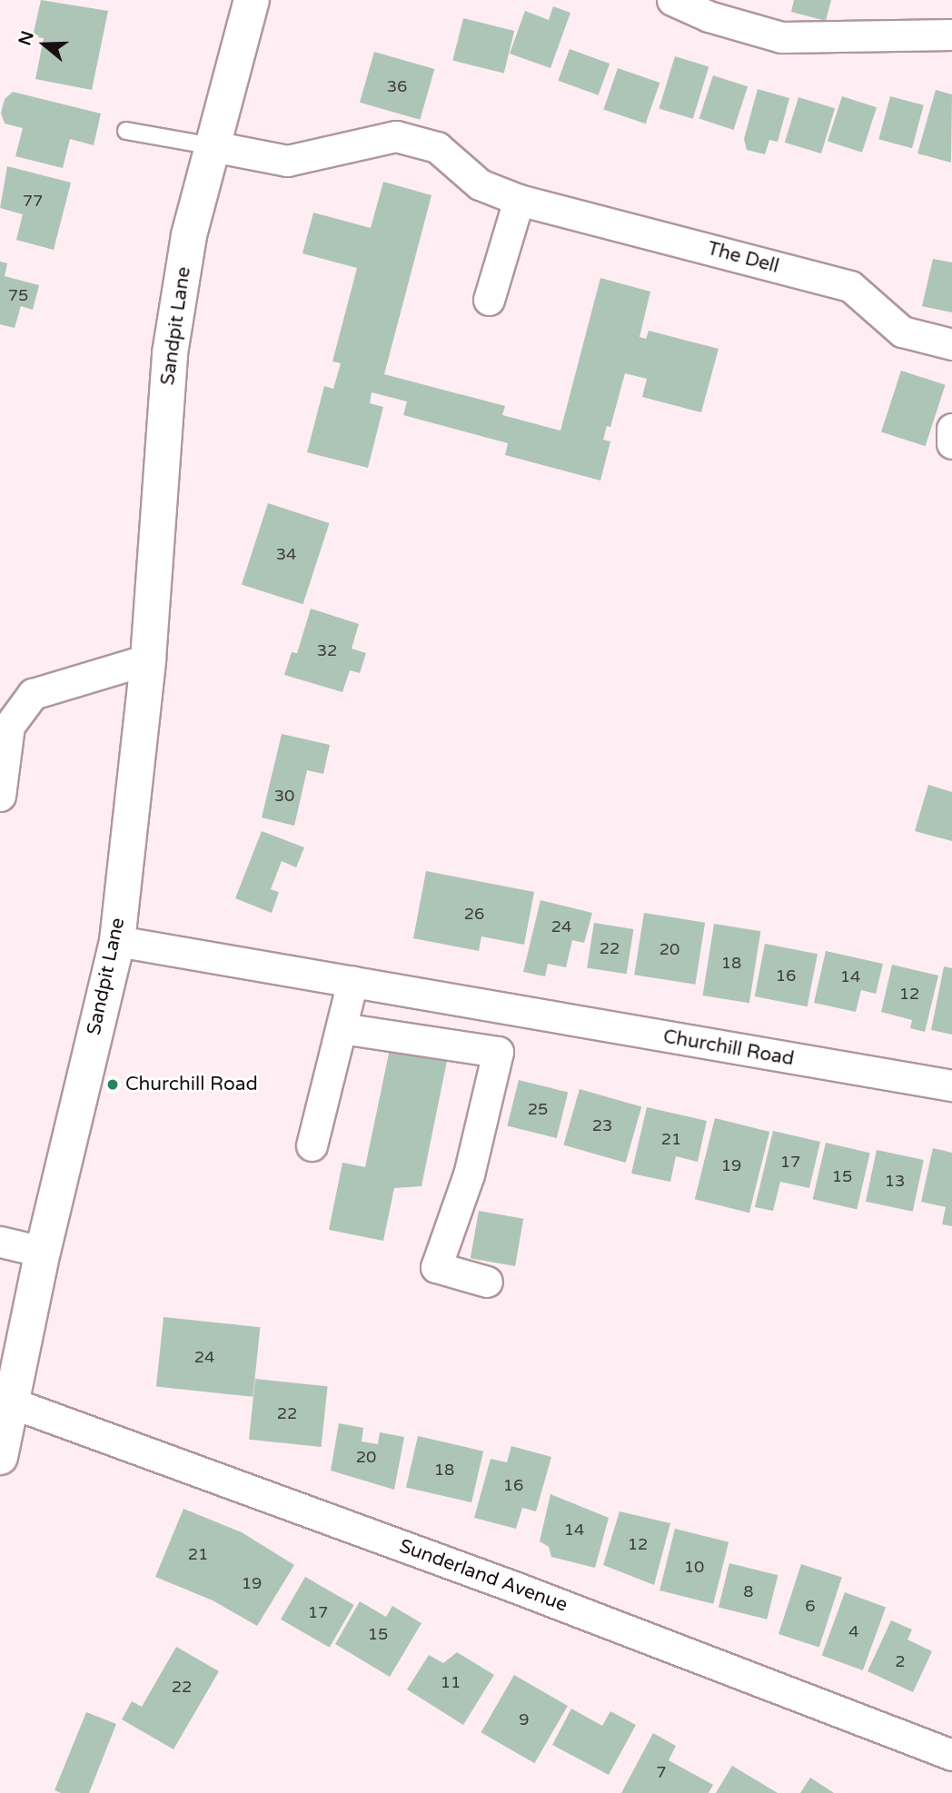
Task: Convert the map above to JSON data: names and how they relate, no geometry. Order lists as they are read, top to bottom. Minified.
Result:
{"streets":{"street":["The Dell","Sandpit Lane","Churchill Road","Sunderland Avenue"]},"crossings":[["The Dell","Sandpit Lane"],["Sandpit Lane","Churchill Road"],["Sandpit Lane","Sunderland Avenue"]],"places":["Churchill Road"],"house_numbers":["36","77","75","34","32","30","26","24","22","20","18","16","14","12","25","23","21","17","19","15","13","24","22","20","18","16","14","12","21","10","19","8","6","17","4","15","2","11","22","9","7"],"north":"left"}
